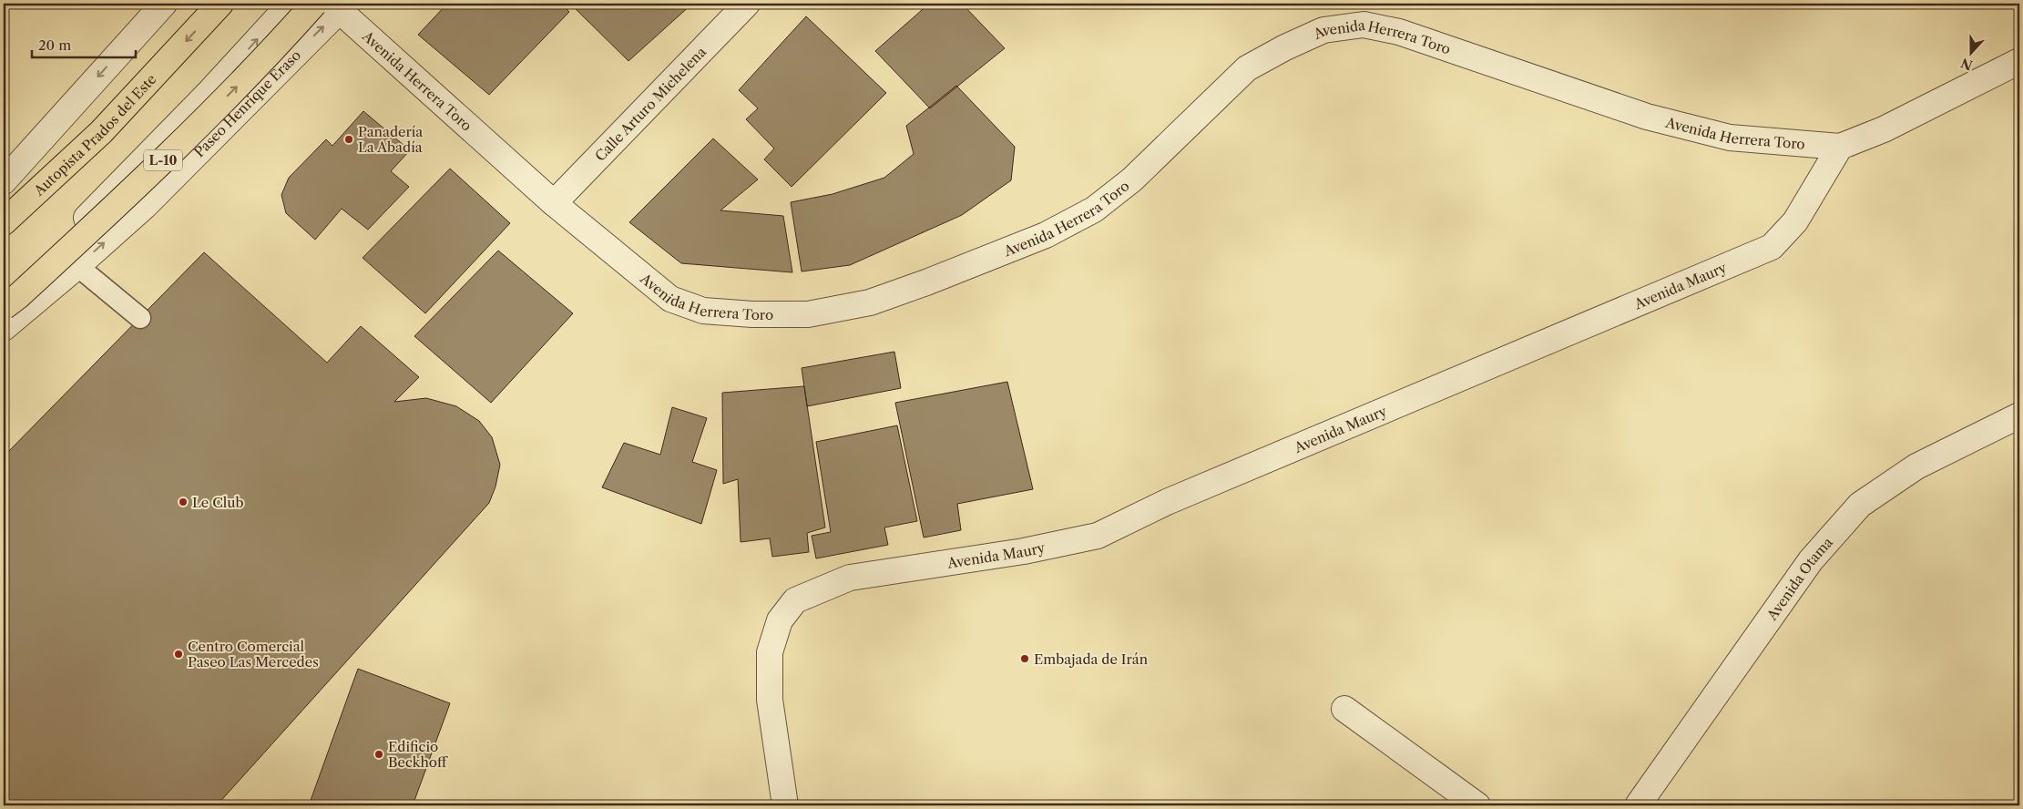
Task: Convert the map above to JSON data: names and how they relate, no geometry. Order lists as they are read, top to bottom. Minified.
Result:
{"streets":{"highway":["Autopista Prados del Este","L-10"],"street":["Avenida Herrera Toro","Paseo Henrique Eraso","Calle Arturo Michelena","Avenida Maury","Avenida Otama"]},"crossings":[["Avenida Herrera Toro","Paseo Henrique Eraso"],["Avenida Herrera Toro","Calle Arturo Michelena"],["Avenida Herrera Toro","Avenida Maury"],["Paseo Henrique Eraso","L-10"]],"places":["Panadería La Abadía","Le Club","Centro Comercial Paseo Las Mercedes","Embajada de Irán","Edificio Beckhoff"],"scale_bar":"20 m","north":"bottom"}
